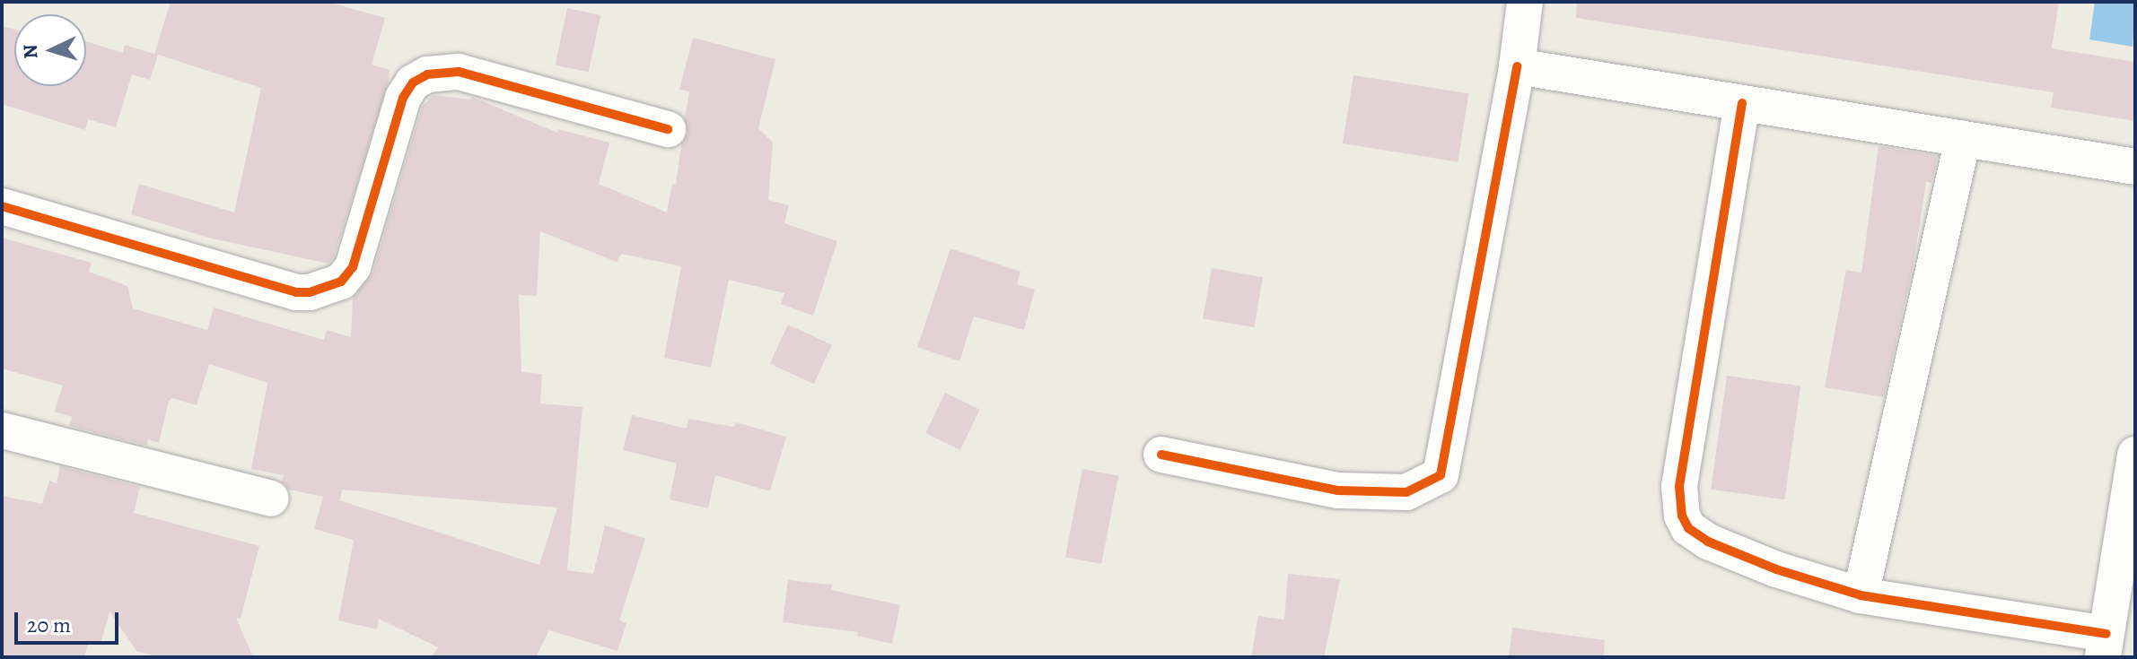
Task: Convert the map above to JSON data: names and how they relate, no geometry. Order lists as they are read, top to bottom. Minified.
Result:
{"scale_bar":"20 m","north":"left"}
